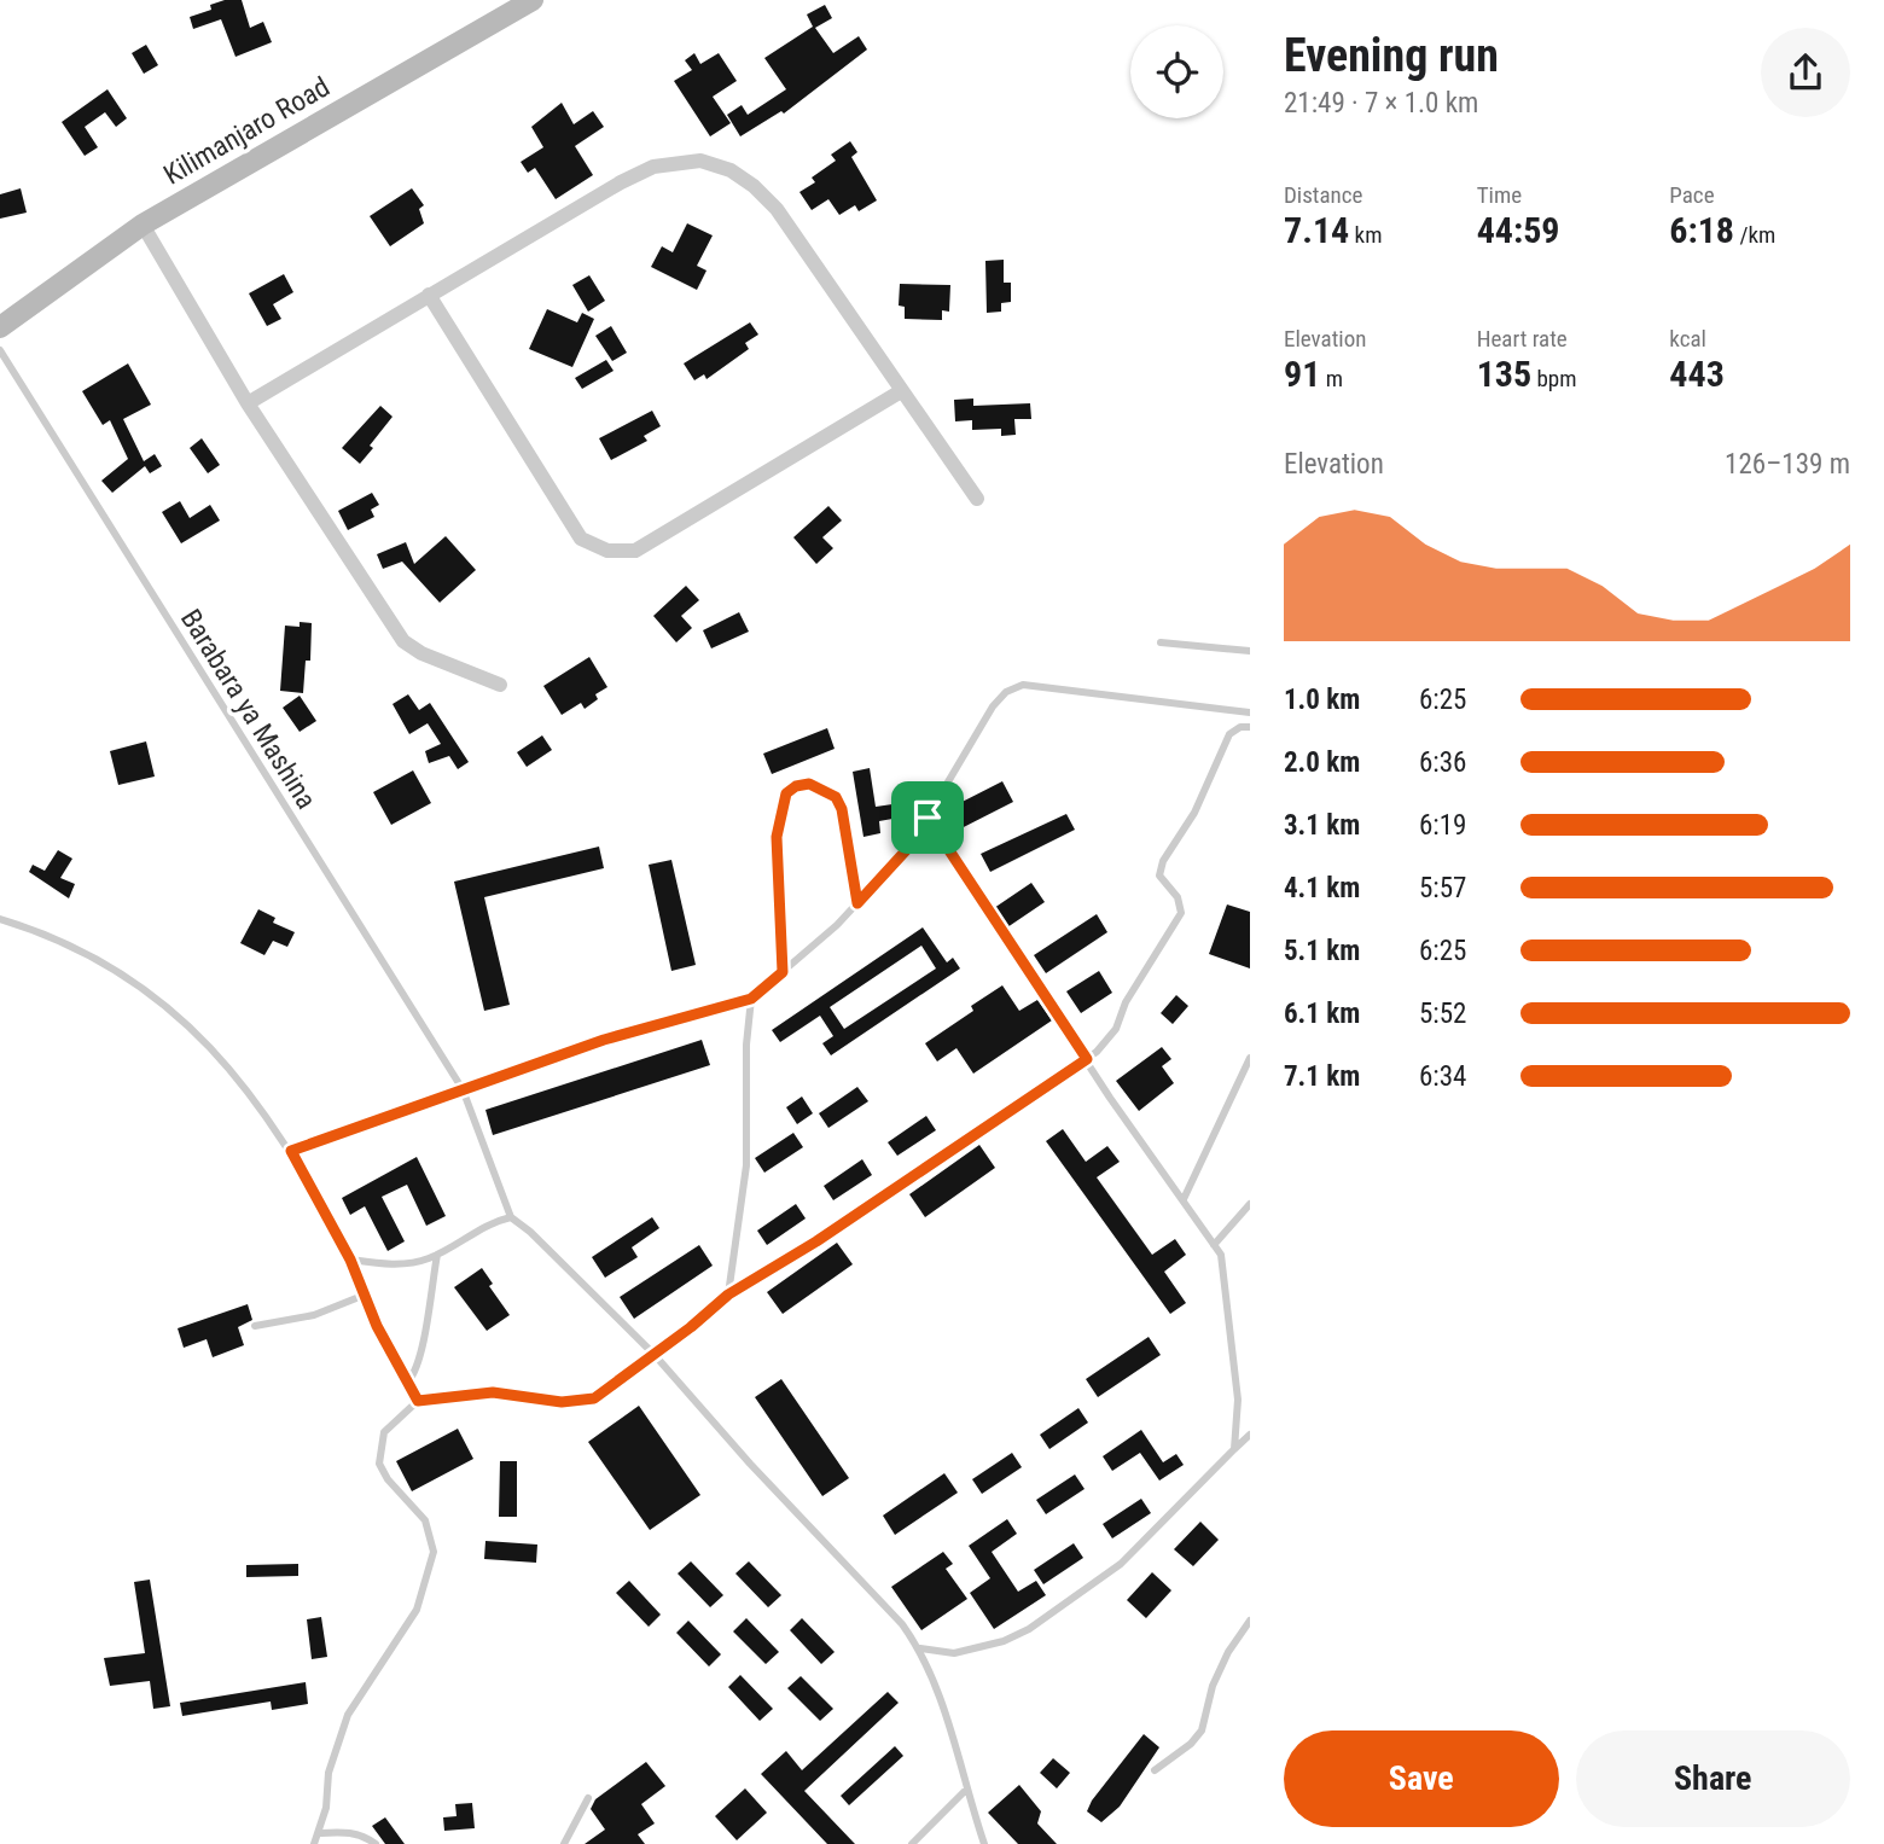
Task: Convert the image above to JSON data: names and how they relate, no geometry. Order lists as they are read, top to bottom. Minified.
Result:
{"streets":{"main road":["Kilimanjaro Road"],"lane":["Barabara ya Mashina"]},"page":{"heading":["Evening run","21:49 · 7 × 1.0 km"],"stats":[["Distance","7.14 km"],["Time","44:59"],["Pace","6:18 /km"],["Elevation","91 m"],["Heart rate","135 bpm"],["kcal","443"]],"chart":["Elevation","126–139 m"],"list":[{"name":"1.0 km","note":"6:25"},{"name":"2.0 km","note":"6:36"},{"name":"3.1 km","note":"6:19"},{"name":"4.1 km","note":"5:57"},{"name":"5.1 km","note":"6:25"},{"name":"6.1 km","note":"5:52"},{"name":"7.1 km","note":"6:34"}],"buttons":["Save","Share"]}}
